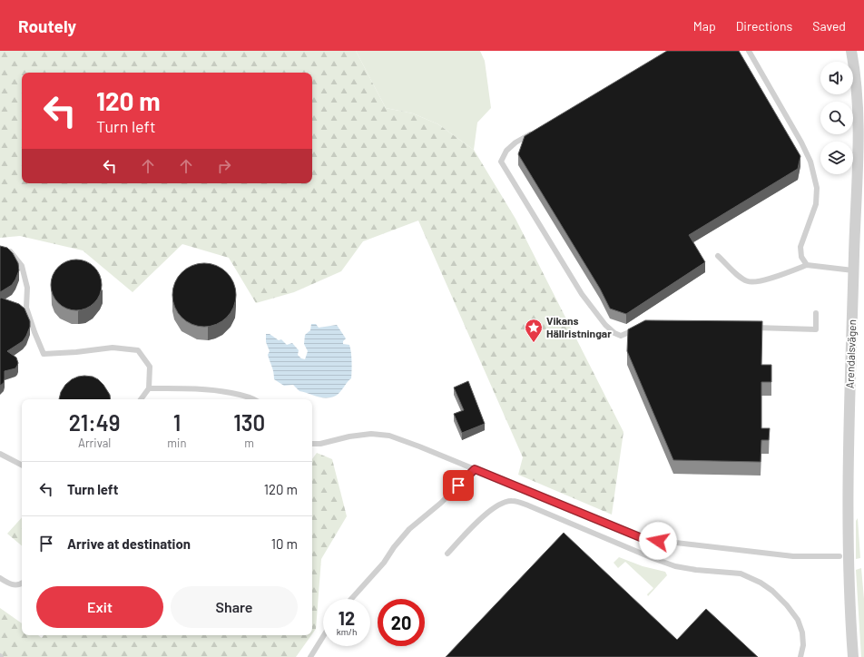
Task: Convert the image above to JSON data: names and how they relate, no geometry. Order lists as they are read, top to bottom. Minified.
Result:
{"streets":{"street":["Arendalsvägen"]},"places":{"place":["Vikans Hällristningar"]},"page":{"header":"Routely","nav":["Map","Directions","Saved"],"turn":["120 m","Turn left"],"eta":["21:49","Arrival","1","min","130","m"],"list":[{"name":"Turn left","value":"120 m"},{"name":"Arrive at destination","value":"10 m"}],"buttons":["Exit","Share"],"speed":"12 km/h","limit":"20"}}
